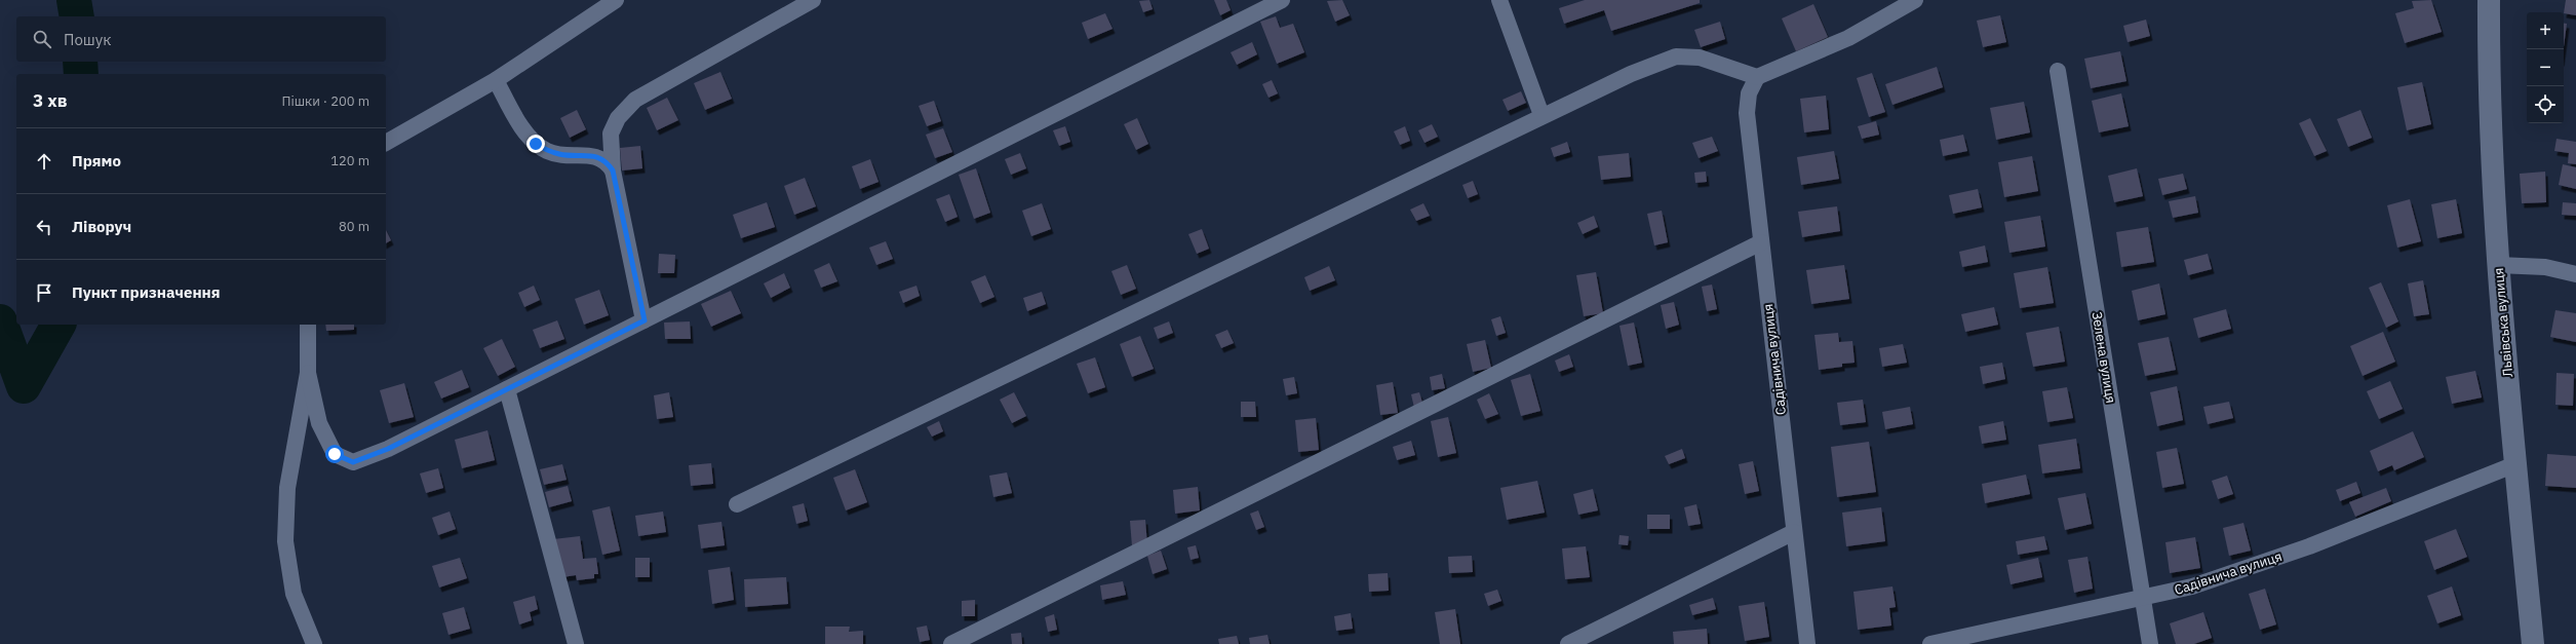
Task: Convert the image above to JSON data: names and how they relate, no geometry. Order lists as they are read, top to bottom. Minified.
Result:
{"streets":{"main road":["Львівська вулиця"],"street":["Зелена вулиця","Садівнича вулиця"]},"crossings":[["Львівська вулиця","Садівнича вулиця"],["Зелена вулиця","Садівнича вулиця"]],"page":{"map_buttons":["+","−"],"search":"Пошук","heading":["3 хв","Пішки · 200 m"],"list":[["Прямо","120 m"],["Ліворуч","80 m"],"Пункт призначення"]}}
